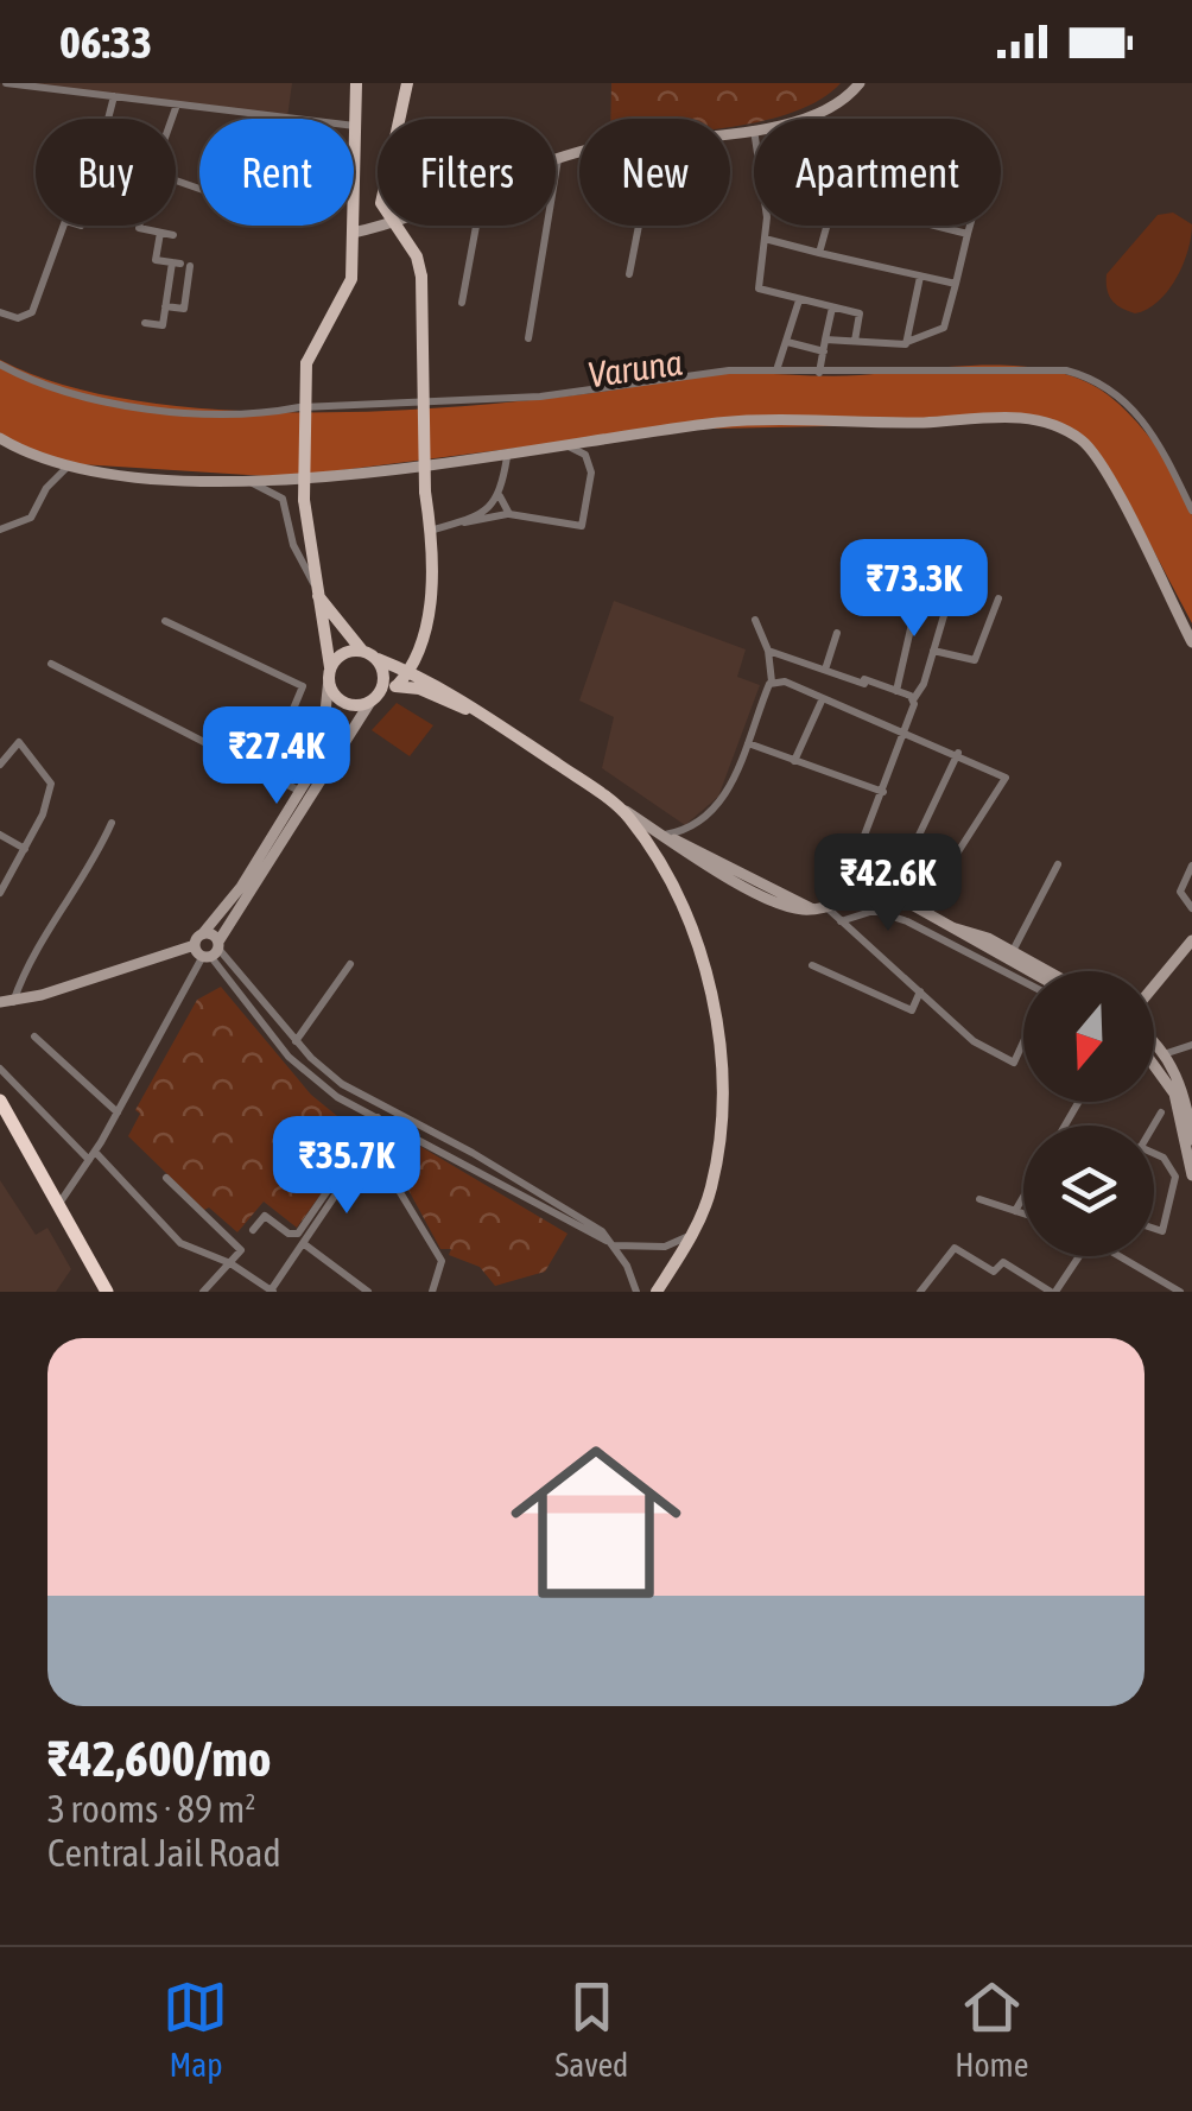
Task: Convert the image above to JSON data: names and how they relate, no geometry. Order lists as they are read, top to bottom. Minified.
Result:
{"water":["Varuna"],"north":"bottom","page":{"status":"06:33","chip":["Buy","Rent","Filters","New","Apartment"],"price":["₹73.3K","₹27.4K","₹42.6K","₹35.7K"],"list":[{"name":"₹42,600/mo","note":"3 rooms · 89 m² · Central Jail Road"}],"tabs":["Map","Saved","Home"]}}
